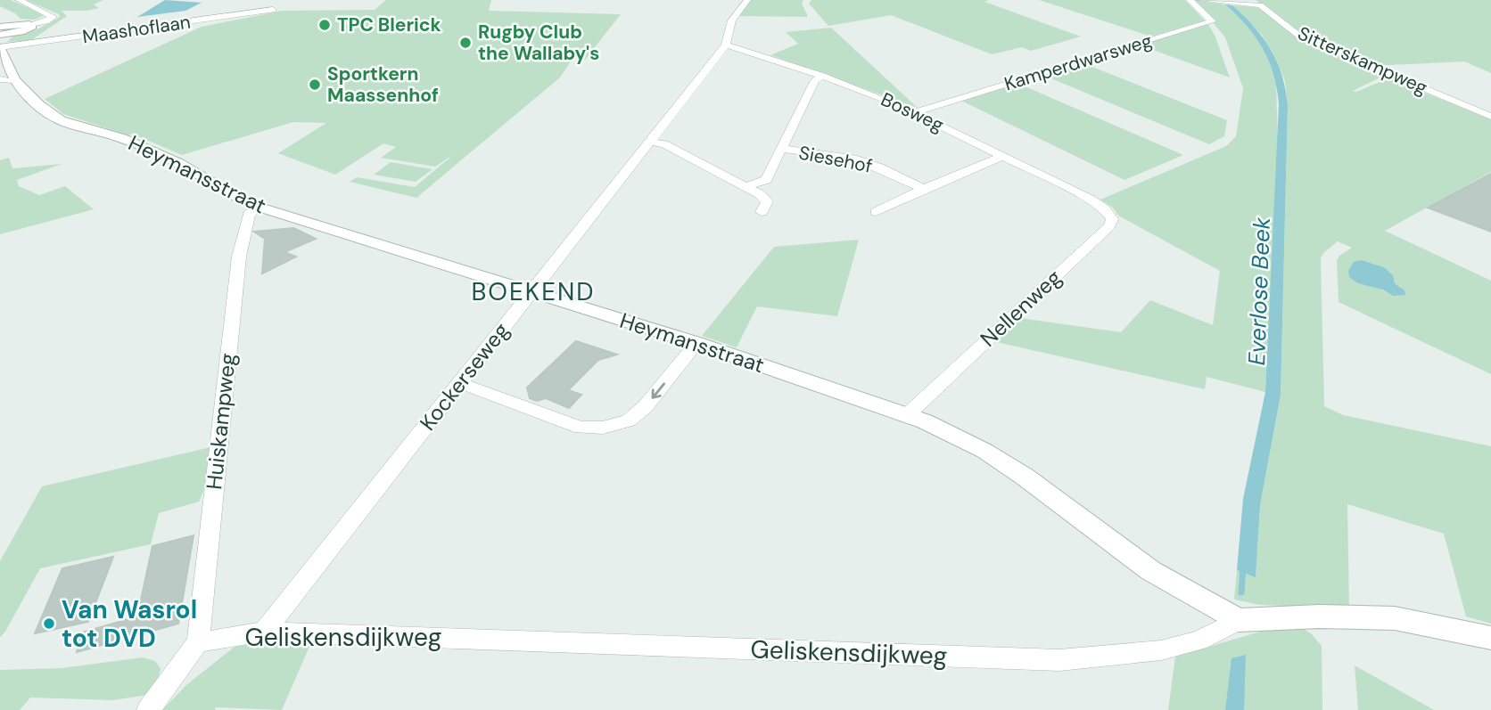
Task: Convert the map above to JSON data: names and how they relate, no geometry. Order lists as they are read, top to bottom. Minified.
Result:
{"streets":{"street":["Maashoflaan","Sitterskampweg","Kamperdwarsweg","Bosweg","Siesehof","Heymansstraat","Nellenweg","Kockerseweg","Huiskampweg","Geliskensdijkweg"]},"crossings":[["Maashoflaan","Heymansstraat"],["Kamperdwarsweg","Bosweg"],["Bosweg","Nellenweg"],["Bosweg","Kockerseweg"],["Heymansstraat","Nellenweg"],["Heymansstraat","Kockerseweg"],["Heymansstraat","Huiskampweg"],["Heymansstraat","Geliskensdijkweg"],["Kockerseweg","Geliskensdijkweg"],["Huiskampweg","Geliskensdijkweg"]],"districts":["BOEKEND"],"water":["Everlose Beek"],"places":["TPC Blerick","Rugby Club the Wallaby's","Sportkern Maassenhof","Van Wasrol tot DVD"]}
